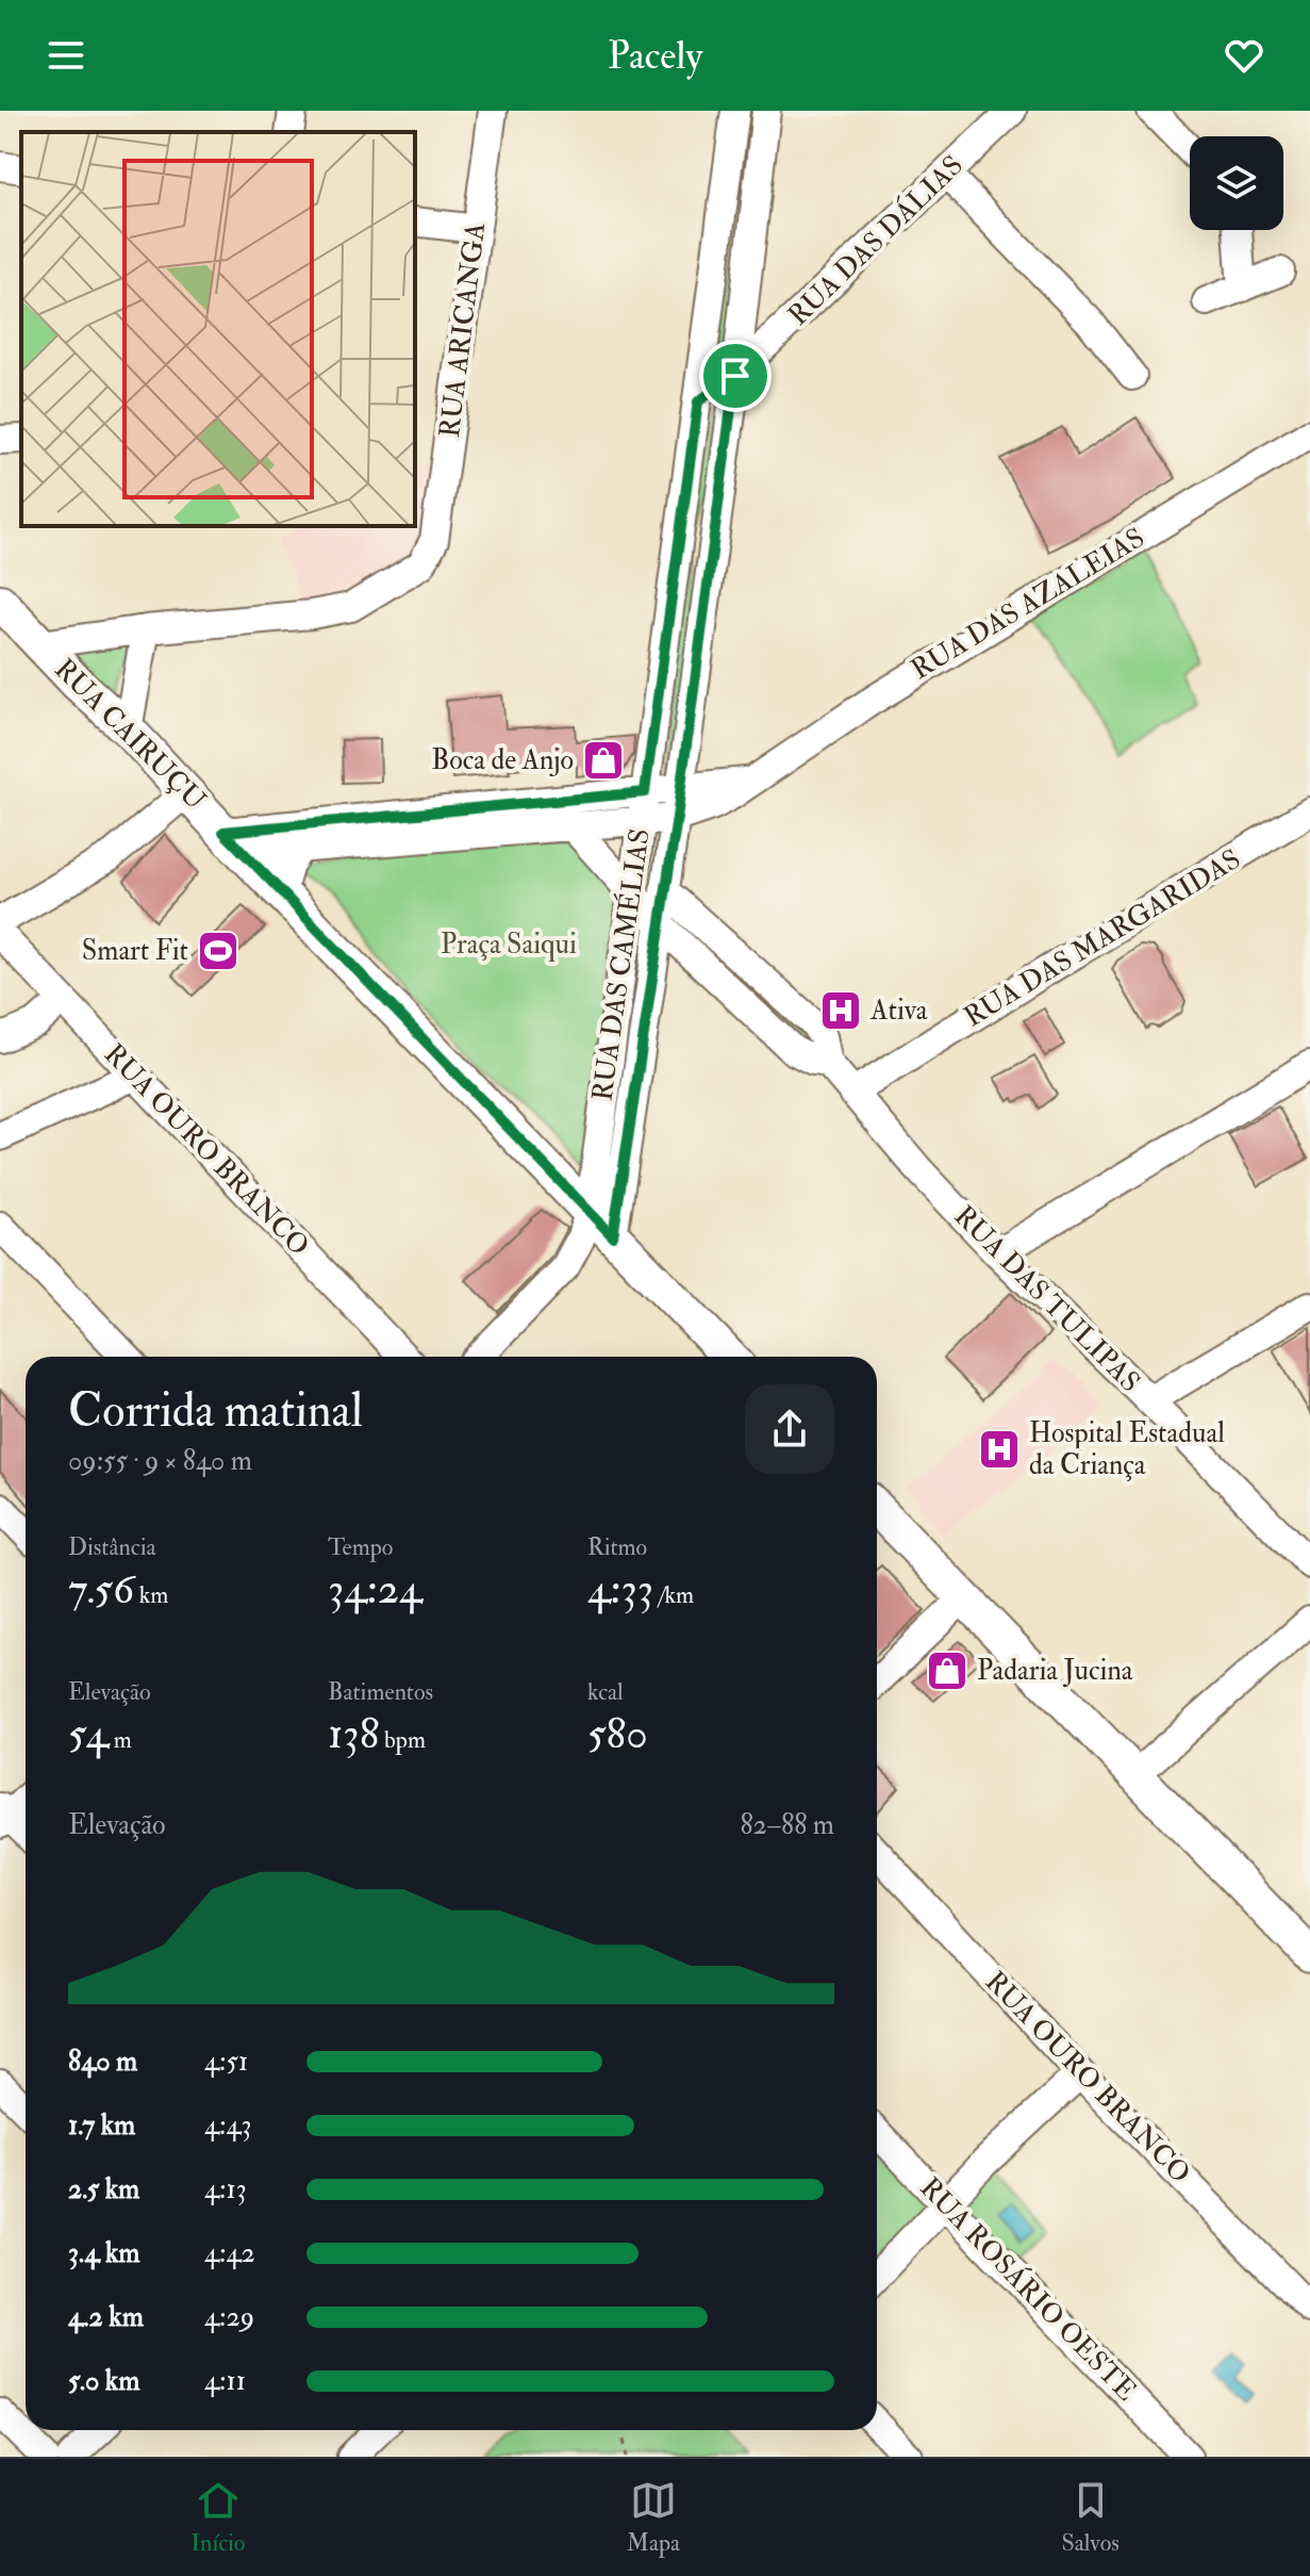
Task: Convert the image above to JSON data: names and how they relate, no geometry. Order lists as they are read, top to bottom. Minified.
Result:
{"streets":{"main road":["RUA CAIRUÇU"],"street":["RUA DAS DÁLIAS","RUA ARICANGA","RUA DAS AZALEIAS","RUA DAS MARGARIDAS","RUA DAS CAMÉLIAS","RUA OURO BRANCO","RUA DAS TULIPAS","RUA ROSÁRIO OESTE"]},"crossings":[["RUA DAS DÁLIAS","RUA DAS CAMÉLIAS"],["RUA ARICANGA","RUA CAIRUÇU"],["RUA DAS AZALEIAS","RUA DAS CAMÉLIAS"],["RUA CAIRUÇU","RUA DAS CAMÉLIAS"],["RUA DAS MARGARIDAS","RUA DAS TULIPAS"],["RUA DAS CAMÉLIAS","RUA DAS TULIPAS"]],"parks":["Praça Saiqui"],"places":{"shop":["Boca de Anjo","Padaria Jucina"],"sports":["Smart Fit"],"hospital":["Ativa","Hospital Estadual da Criança"]},"page":{"header":"Pacely","heading":["Corrida matinal","09:55 · 9 × 840 m"],"stats":[["Distância","7.56 km"],["Tempo","34:24"],["Ritmo","4:33 /km"],["Elevação","54 m"],["Batimentos","138 bpm"],["kcal","580"]],"chart":["Elevação","82–88 m"],"list":[{"name":"840 m","note":"4:51"},{"name":"1.7 km","note":"4:43"},{"name":"2.5 km","note":"4:13"},{"name":"3.4 km","note":"4:42"},{"name":"4.2 km","note":"4:29"},{"name":"5.0 km","note":"4:11"}],"tabs":["Início","Mapa","Salvos"]}}
